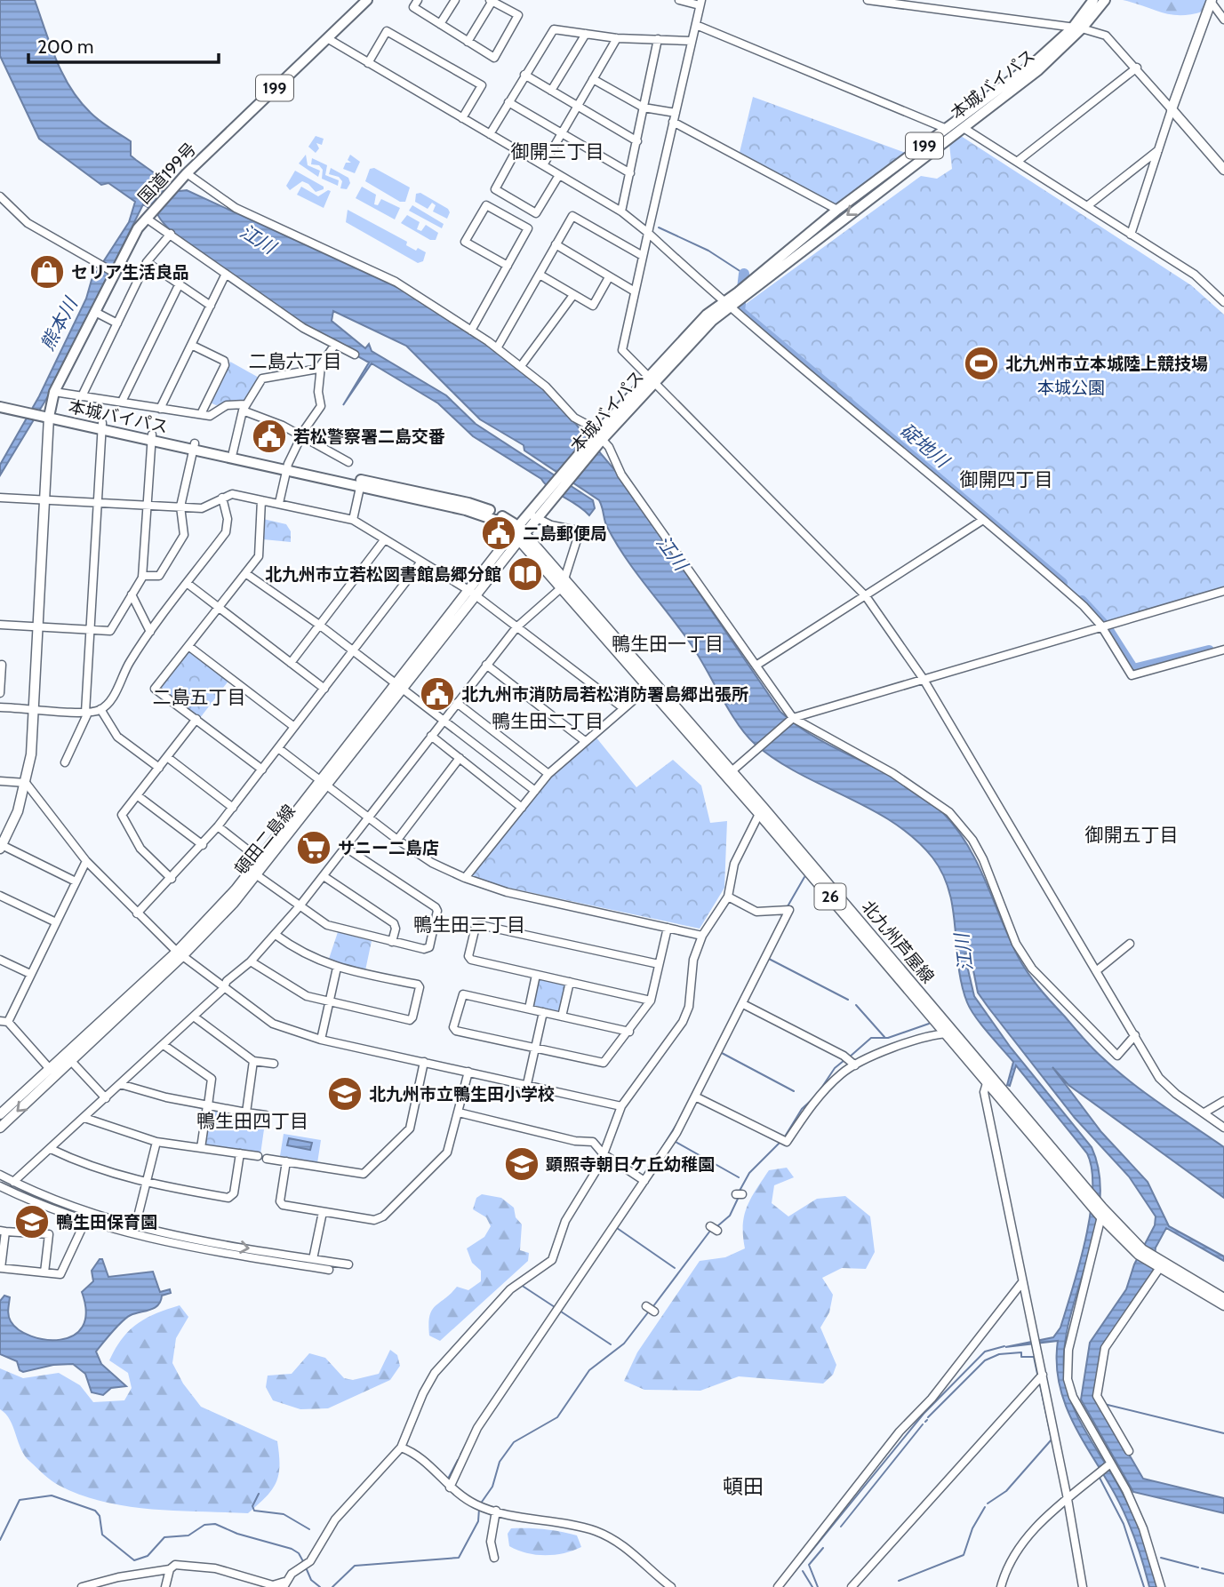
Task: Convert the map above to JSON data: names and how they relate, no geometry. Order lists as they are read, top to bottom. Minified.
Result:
{"streets":{"highway":["本城バイパス","199","国道199号"],"main road":["頓田二島線","26","北九州芦屋線"]},"crossings":[["本城バイパス","国道199号"],["本城バイパス","頓田二島線"],["本城バイパス","北九州芦屋線"],["頓田二島線","北九州芦屋線"]],"districts":["御開三丁目","二島六丁目","御開四丁目","鴨生田一丁目","二島五丁目","鴨生田二丁目","御開五丁目","鴨生田三丁目","鴨生田四丁目","頓田"],"water":["江川","熊本川","碇地川"],"parks":["本城公園"],"places":{"shop":["セリア生活良品"],"sports":["北九州市立本城陸上競技場"],"public building":["若松警察署二島交番","二島郵便局","北九州市消防局若松消防署島郷出張所"],"library":["北九州市立若松図書館島郷分館"],"supermarket":["サニー二島店"],"school or university":["北九州市立鴨生田小学校","顕照寺朝日ケ丘幼稚園","鴨生田保育園"]},"scale_bar":"200 m"}
